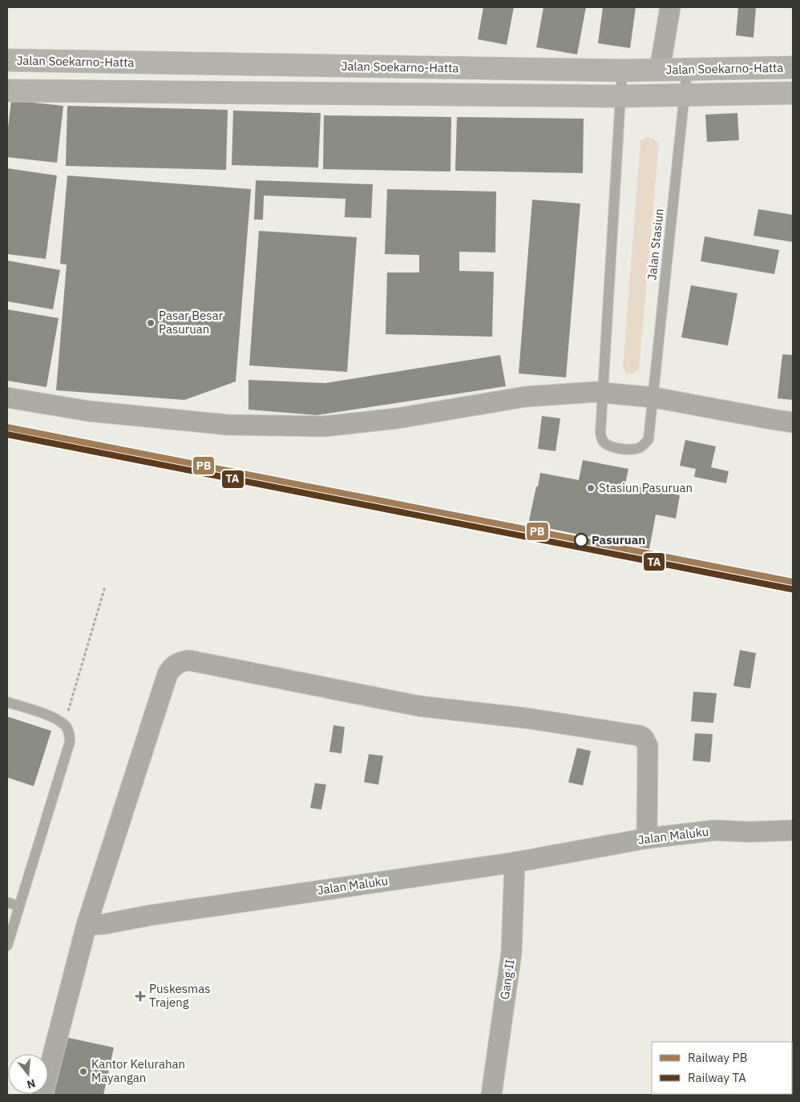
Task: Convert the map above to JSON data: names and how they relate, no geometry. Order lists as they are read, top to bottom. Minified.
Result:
{"streets":{"highway":["Jalan Soekarno-Hatta"],"street":["Jalan Maluku","Gang II"],"lane":["Jalan Stasiun"]},"crossings":[["Jalan Soekarno-Hatta","Jalan Stasiun"],["Jalan Maluku","Gang II"]],"places":{"other":["Pasar Besar Pasuruan","Stasiun Pasuruan","Pasuruan","Kantor Kelurahan Mayangan"],"health":["Puskesmas Trajeng"]},"lines":["rail line PB","rail line TA"],"legend":["Railway PB","Railway TA"],"north":"bottom"}
